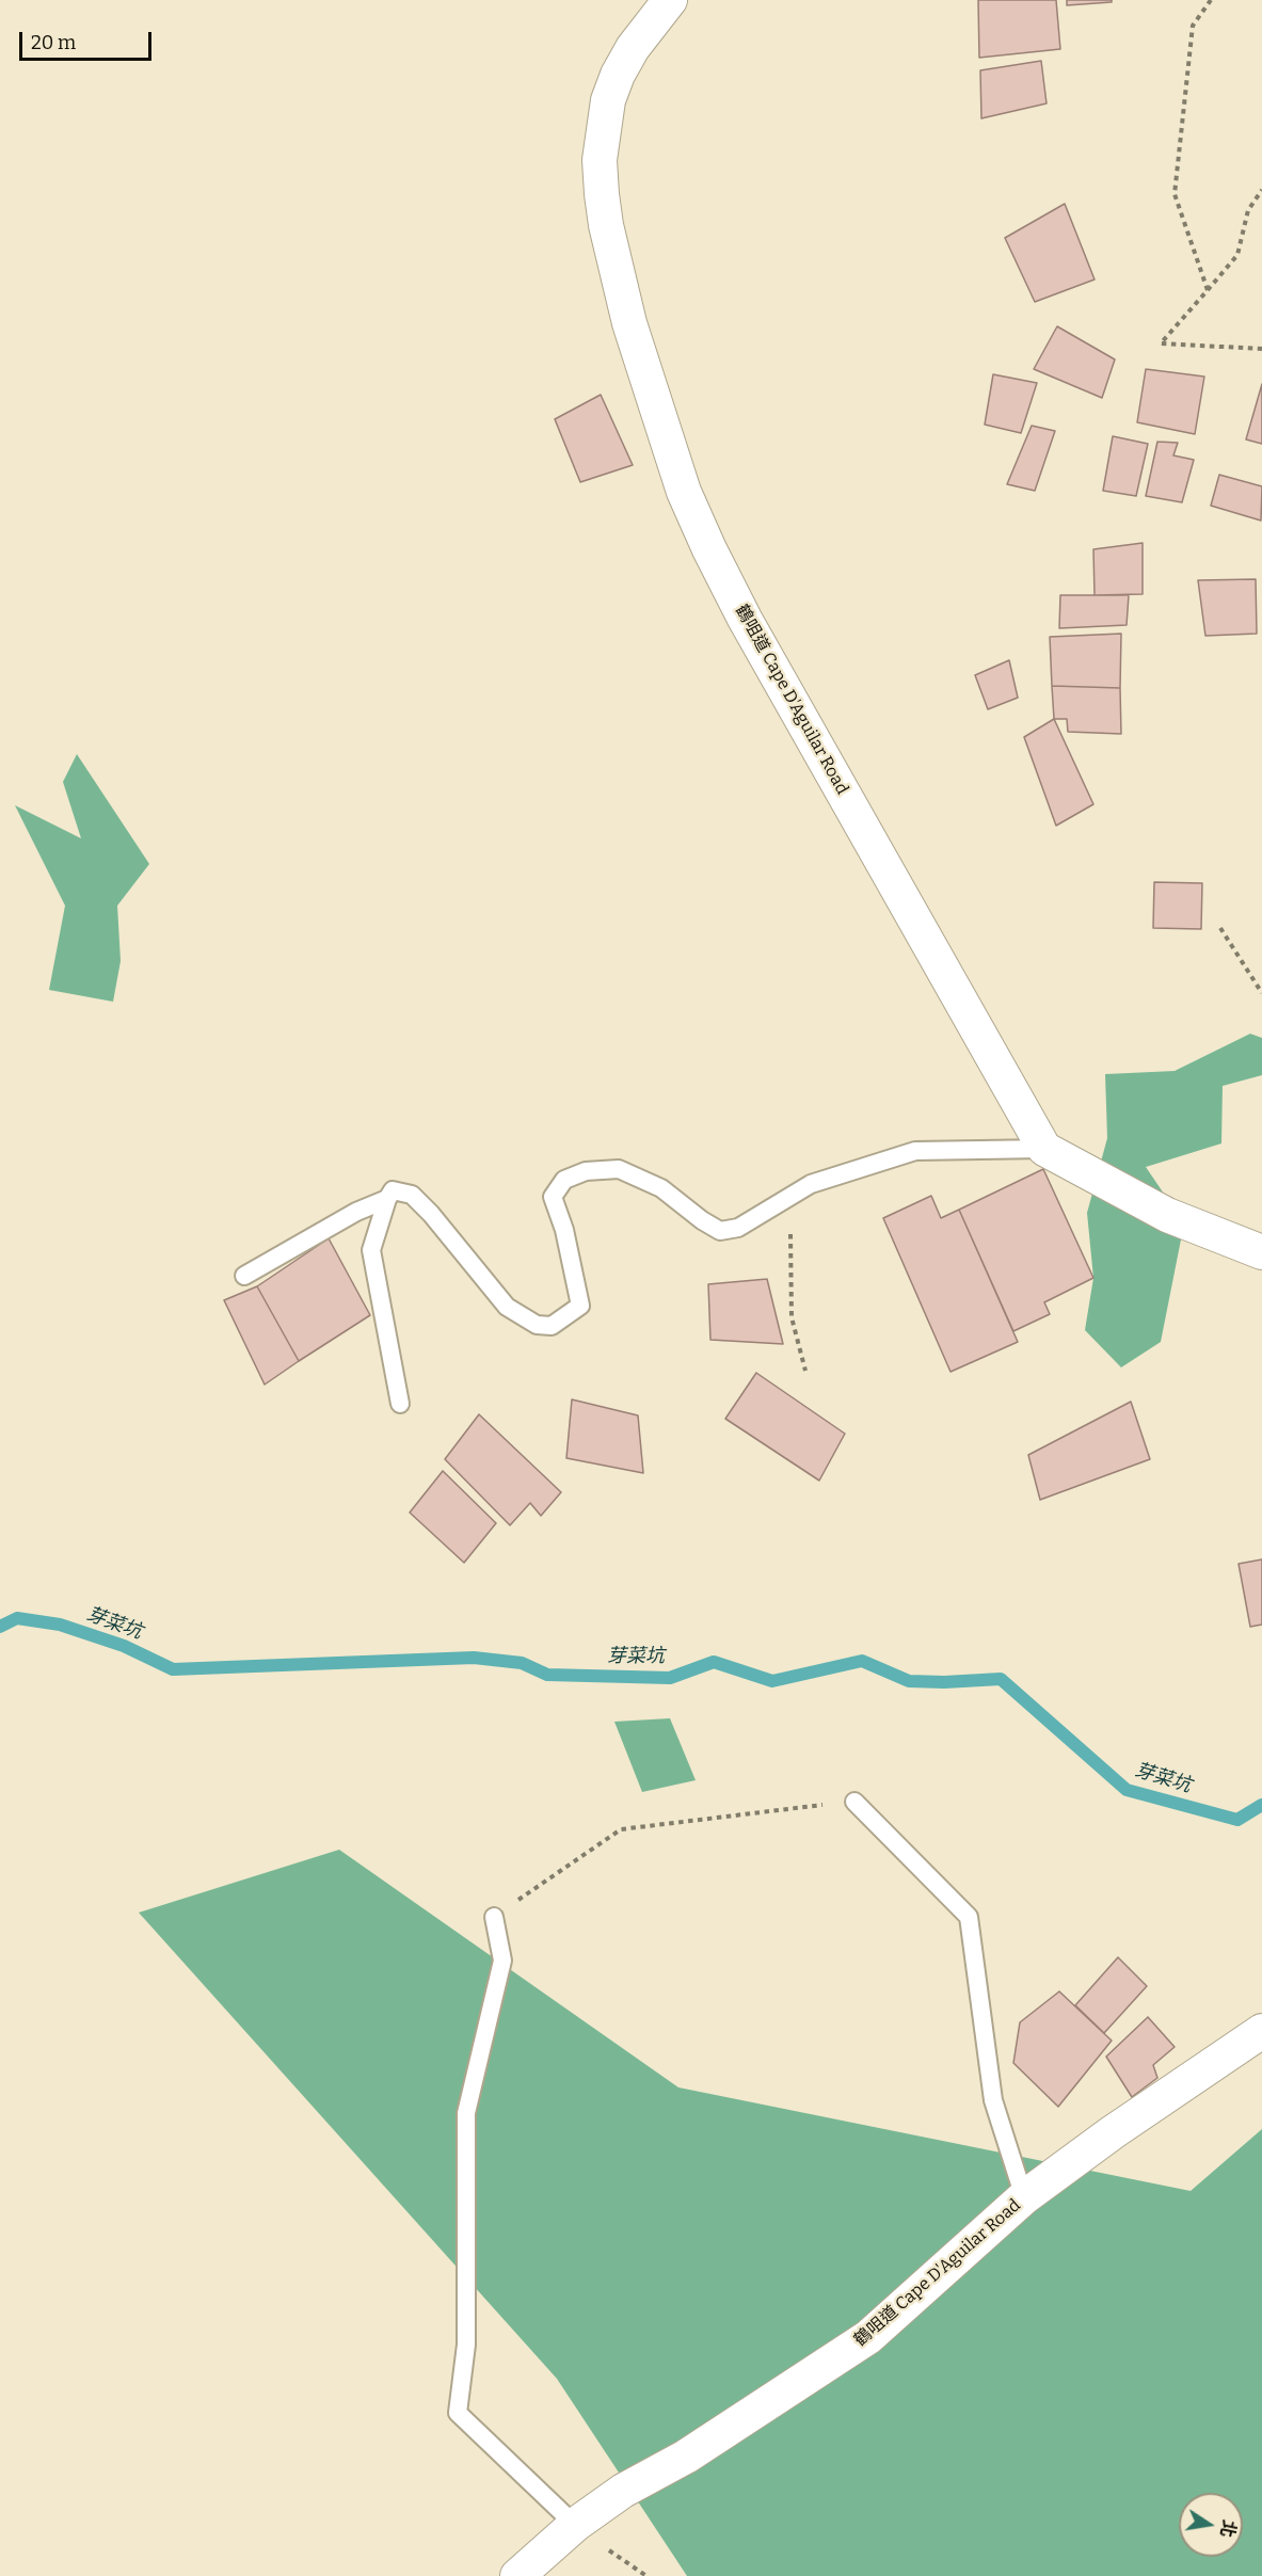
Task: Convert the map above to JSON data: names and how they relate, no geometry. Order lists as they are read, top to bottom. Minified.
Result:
{"streets":{"street":["鶴咀道 Cape D'Aguilar Road"]},"water":["芽菜坑"],"scale_bar":"20 m","north":"right"}
